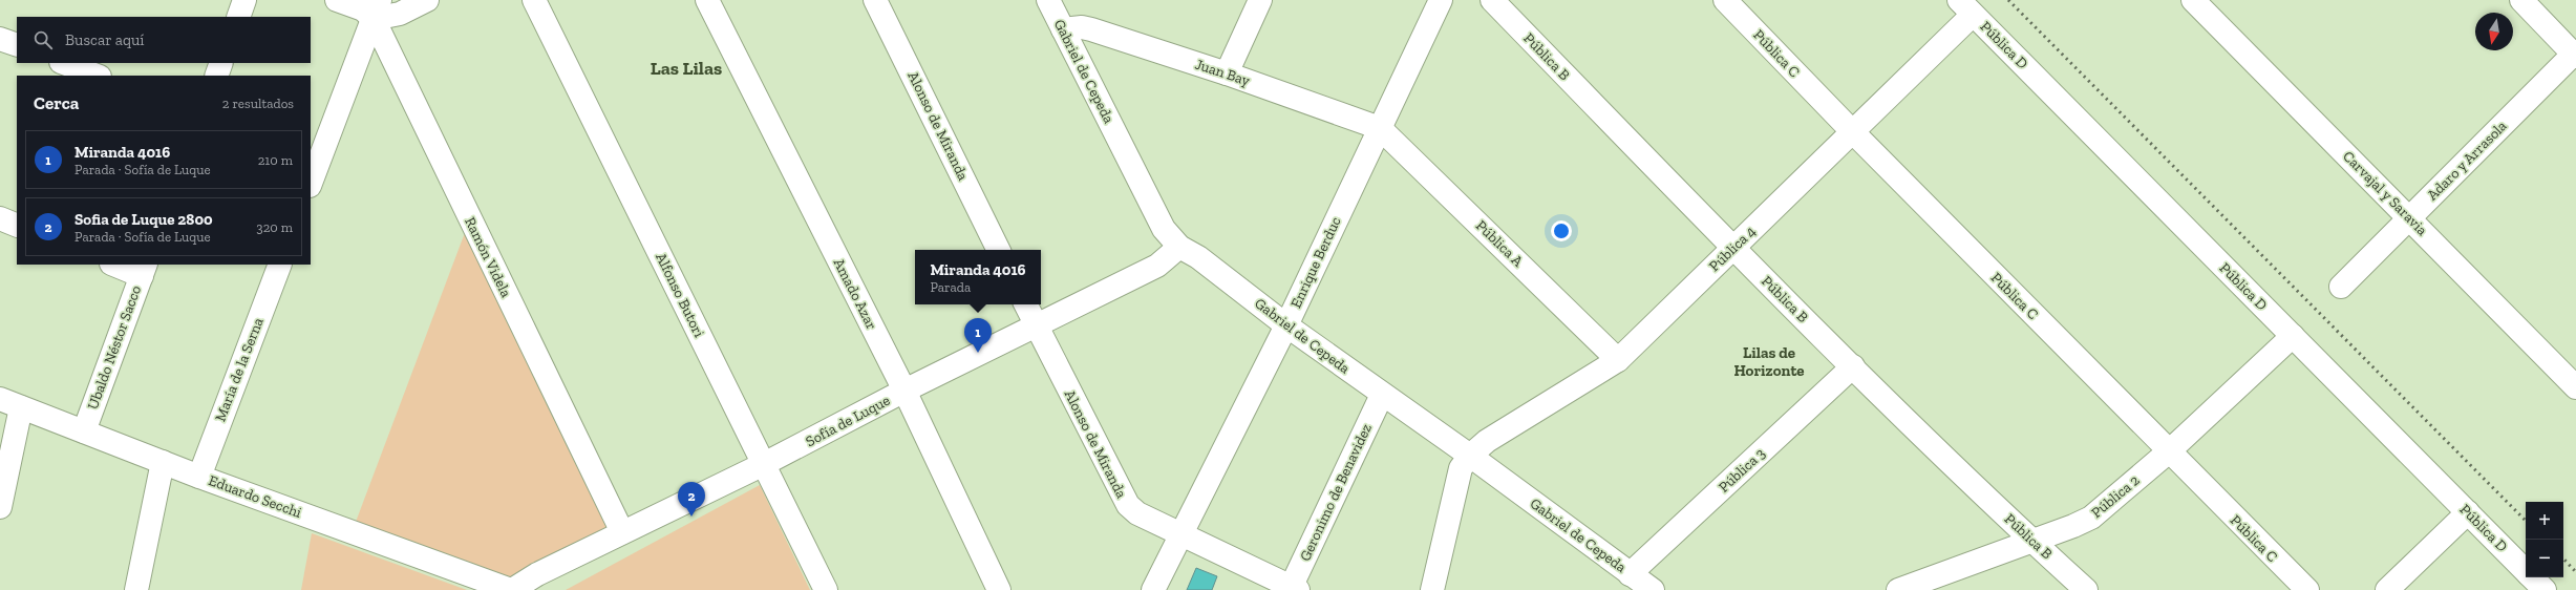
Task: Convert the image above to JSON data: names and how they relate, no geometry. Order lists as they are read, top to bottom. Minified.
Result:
{"streets":{"street":["Pública D","Pública C","Pública B","Gabriel de Cepeda","Juan Bay","Alonso de Miranda","Adaro y Arrasola","Carvajal y Saravia","Pública A","Pública 4","Ramón Videla","Enrique Berduc","Amado Azar","Alfonso Butori","Ubaldo Néstor Sacco","María de la Serna","Sofía de Luque","Pública 3","Geronimo de Benavidez","Eduardo Secchi","Pública 2"]},"crossings":[["Pública D","Pública 4"],["Pública D","Pública 2"],["Pública C","Pública 4"],["Pública C","Pública 2"],["Pública B","Pública 4"],["Pública B","Pública 3"],["Pública B","Pública 2"],["Gabriel de Cepeda","Juan Bay"],["Gabriel de Cepeda","Pública 4"],["Gabriel de Cepeda","Enrique Berduc"],["Gabriel de Cepeda","Sofía de Luque"],["Gabriel de Cepeda","Pública 3"],["Gabriel de Cepeda","Geronimo de Benavidez"],["Juan Bay","Pública A"],["Juan Bay","Enrique Berduc"],["Alonso de Miranda","Enrique Berduc"],["Alonso de Miranda","Sofía de Luque"],["Alonso de Miranda","Geronimo de Benavidez"],["Adaro y Arrasola","Carvajal y Saravia"],["Pública A","Pública 4"],["Pública A","Enrique Berduc"],["Ramón Videla","Sofía de Luque"],["Amado Azar","Sofía de Luque"],["Alfonso Butori","Sofía de Luque"],["Ubaldo Néstor Sacco","Eduardo Secchi"],["María de la Serna","Eduardo Secchi"],["Sofía de Luque","Eduardo Secchi"]],"districts":["Las Lilas","Lilas de Horizonte"],"north":"bottom","page":{"search":"Buscar aquí","heading":["Cerca","2 resultados"],"list":[{"mark":"1","name":"Miranda 4016","note":"Parada · Sofía de Luque","value":"210 m"},{"mark":"2","name":"Sofia de Luque 2800","note":"Parada · Sofía de Luque","value":"320 m"}],"popup":["Miranda 4016","Parada"],"pins":["1","2"],"map_buttons":["+","−"]}}
